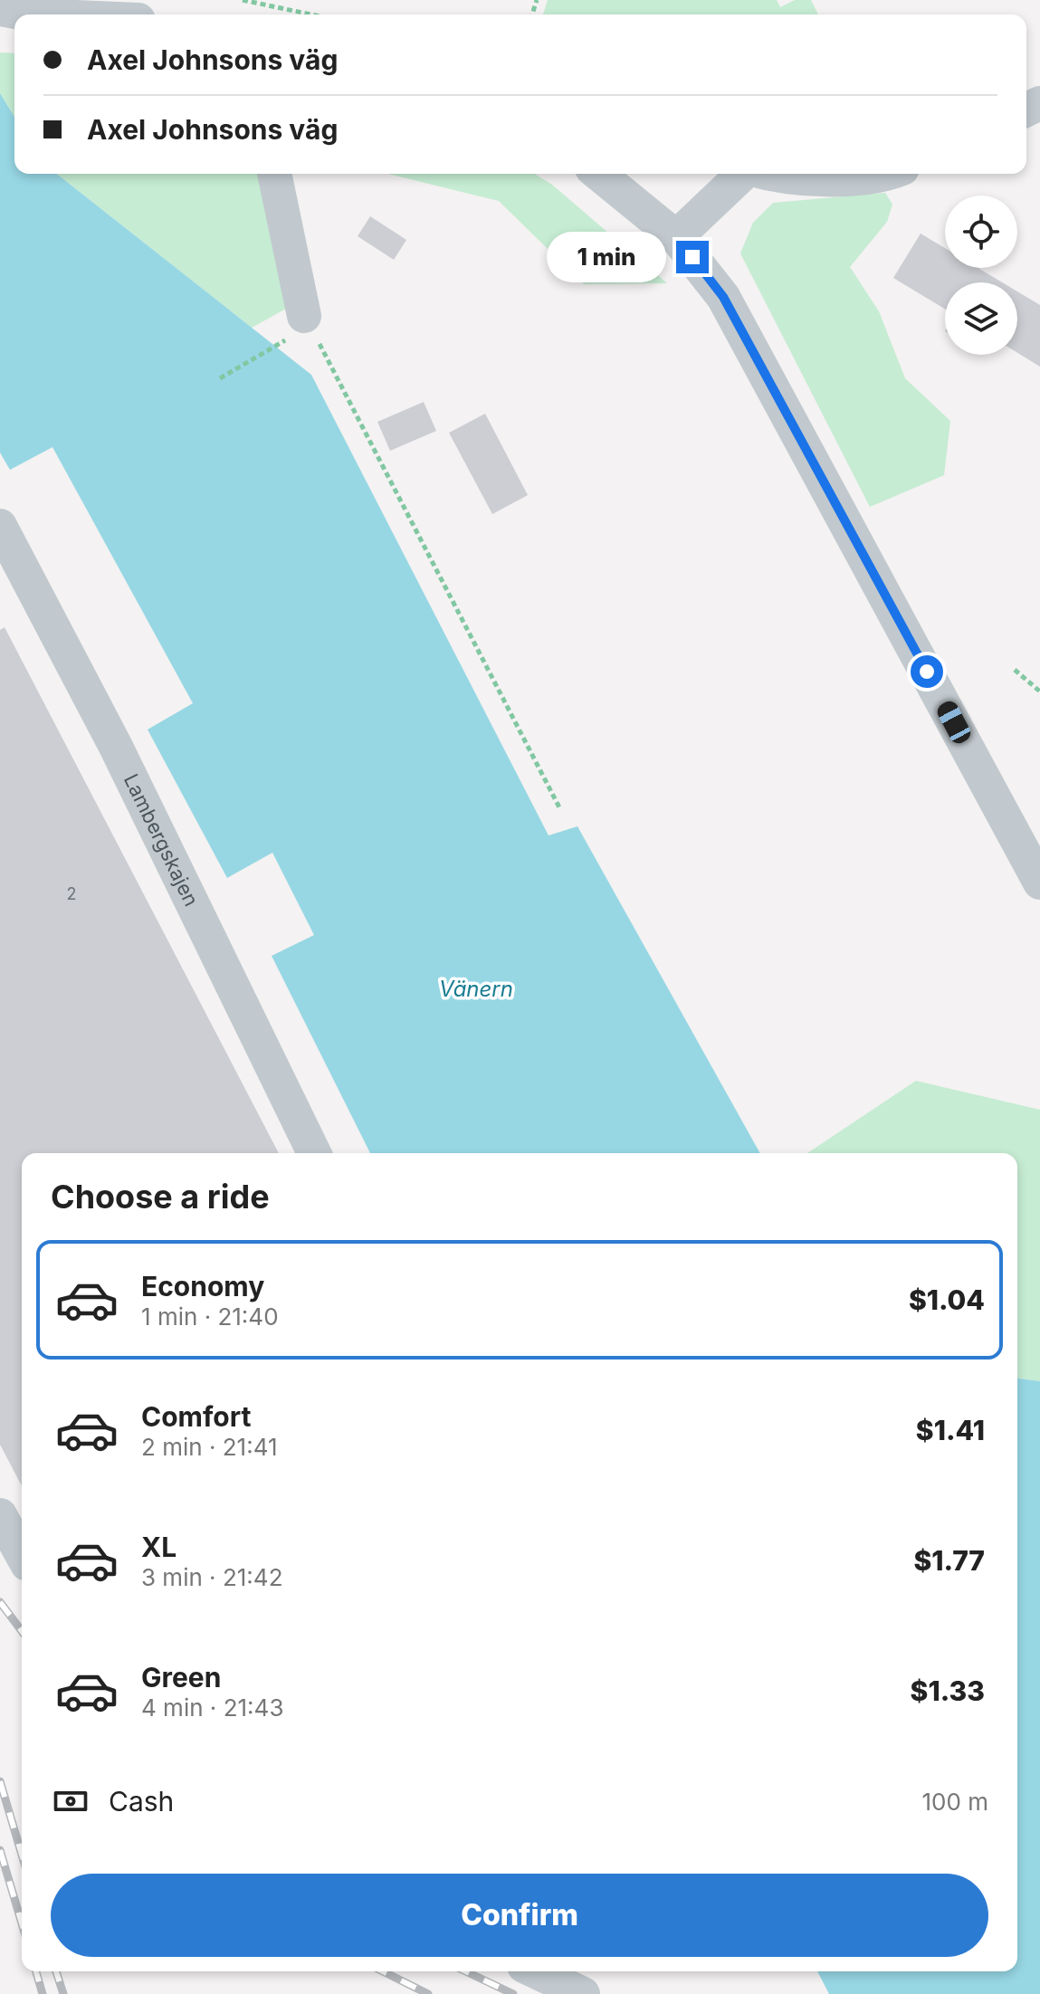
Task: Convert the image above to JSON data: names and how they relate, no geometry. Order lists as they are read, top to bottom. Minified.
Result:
{"streets":{"street":["Lambergskajen"]},"water":["Vänern"],"house_numbers":["2"],"page":{"banner":["Axel Johnsons väg","Axel Johnsons väg"],"bubble":"1 min","heading":"Choose a ride","list":[{"name":"Economy","note":"1 min · 21:40","value":"$1.04"},{"name":"Comfort","note":"2 min · 21:41","value":"$1.41"},{"name":"XL","note":"3 min · 21:42","value":"$1.77"},{"name":"Green","note":"4 min · 21:43","value":"$1.33"}],"pay":["Cash","100 m"],"buttons":"Confirm"}}
